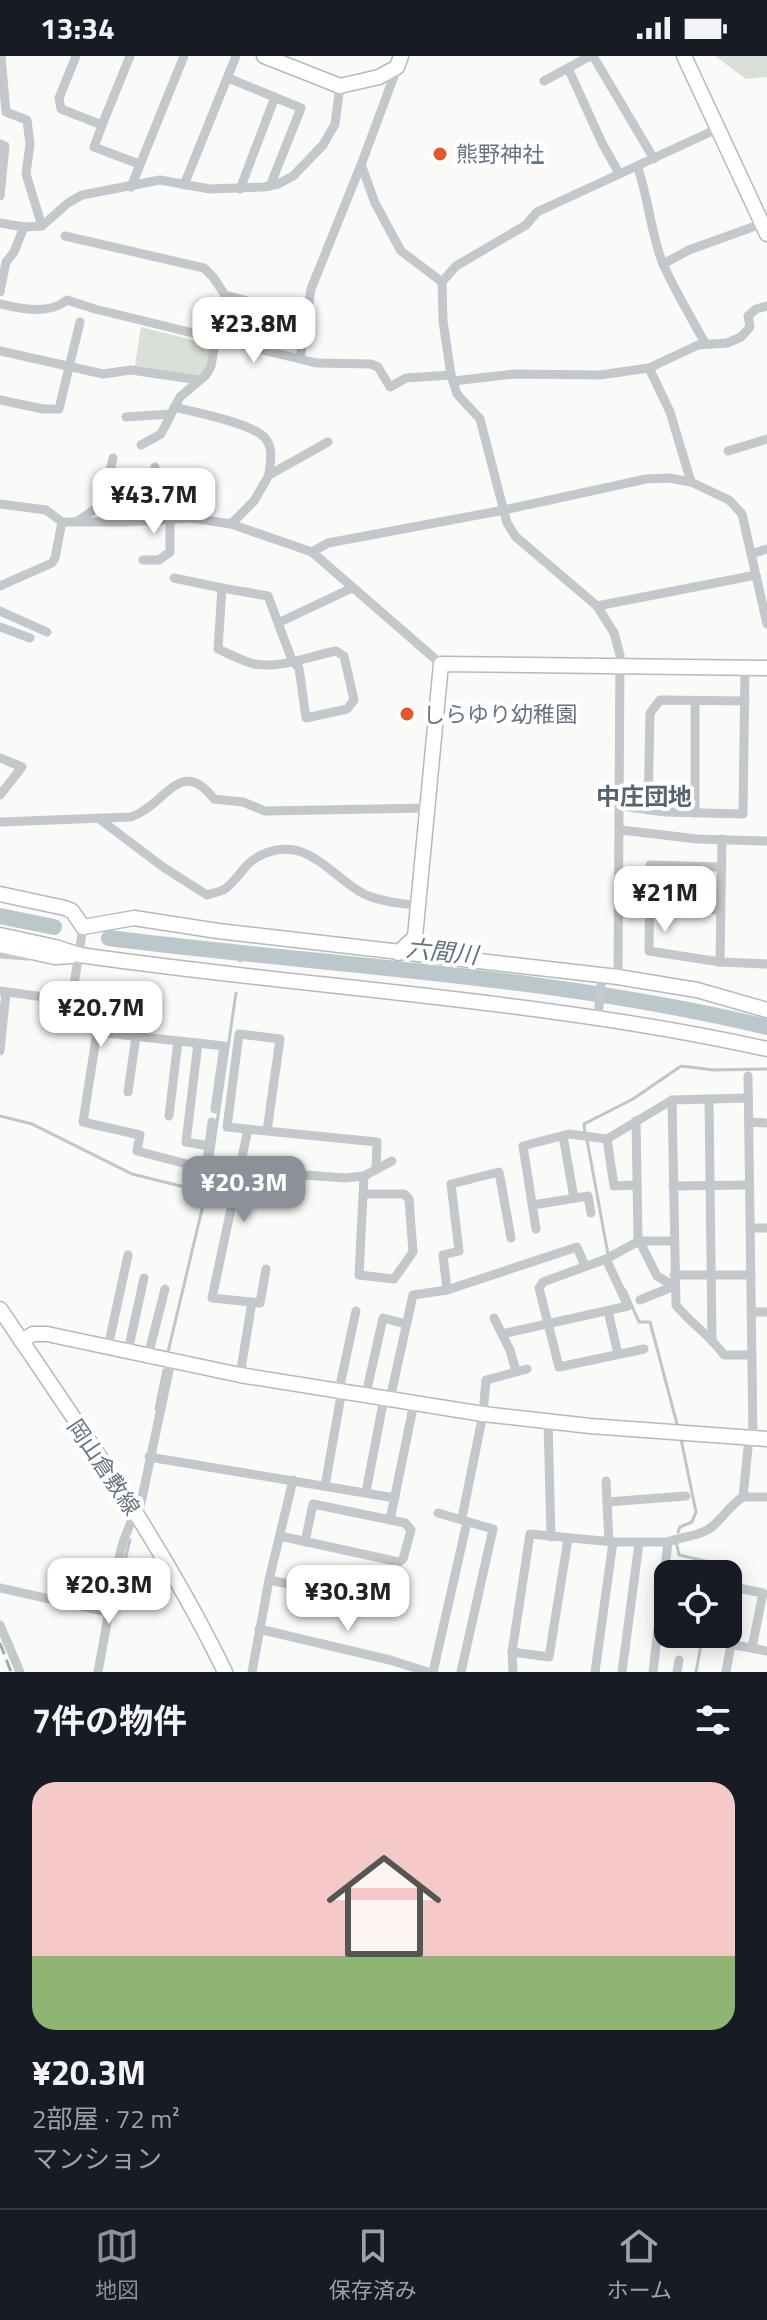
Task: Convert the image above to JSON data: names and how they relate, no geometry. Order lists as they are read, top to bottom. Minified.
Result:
{"streets":{"street":["岡山倉敷線"]},"districts":["中庄団地"],"water":["六間川"],"places":["熊野神社","しらゆり幼稚園"],"page":{"status":"13:34","price":["¥23.8M","¥43.7M","¥21M","¥20.7M","¥20.3M","¥20.3M","¥30.3M"],"heading":"7件の物件","list":[{"name":"¥20.3M","note":"2部屋 · 72 m² · マンション"}],"tabs":["地図","保存済み","ホーム"]}}
